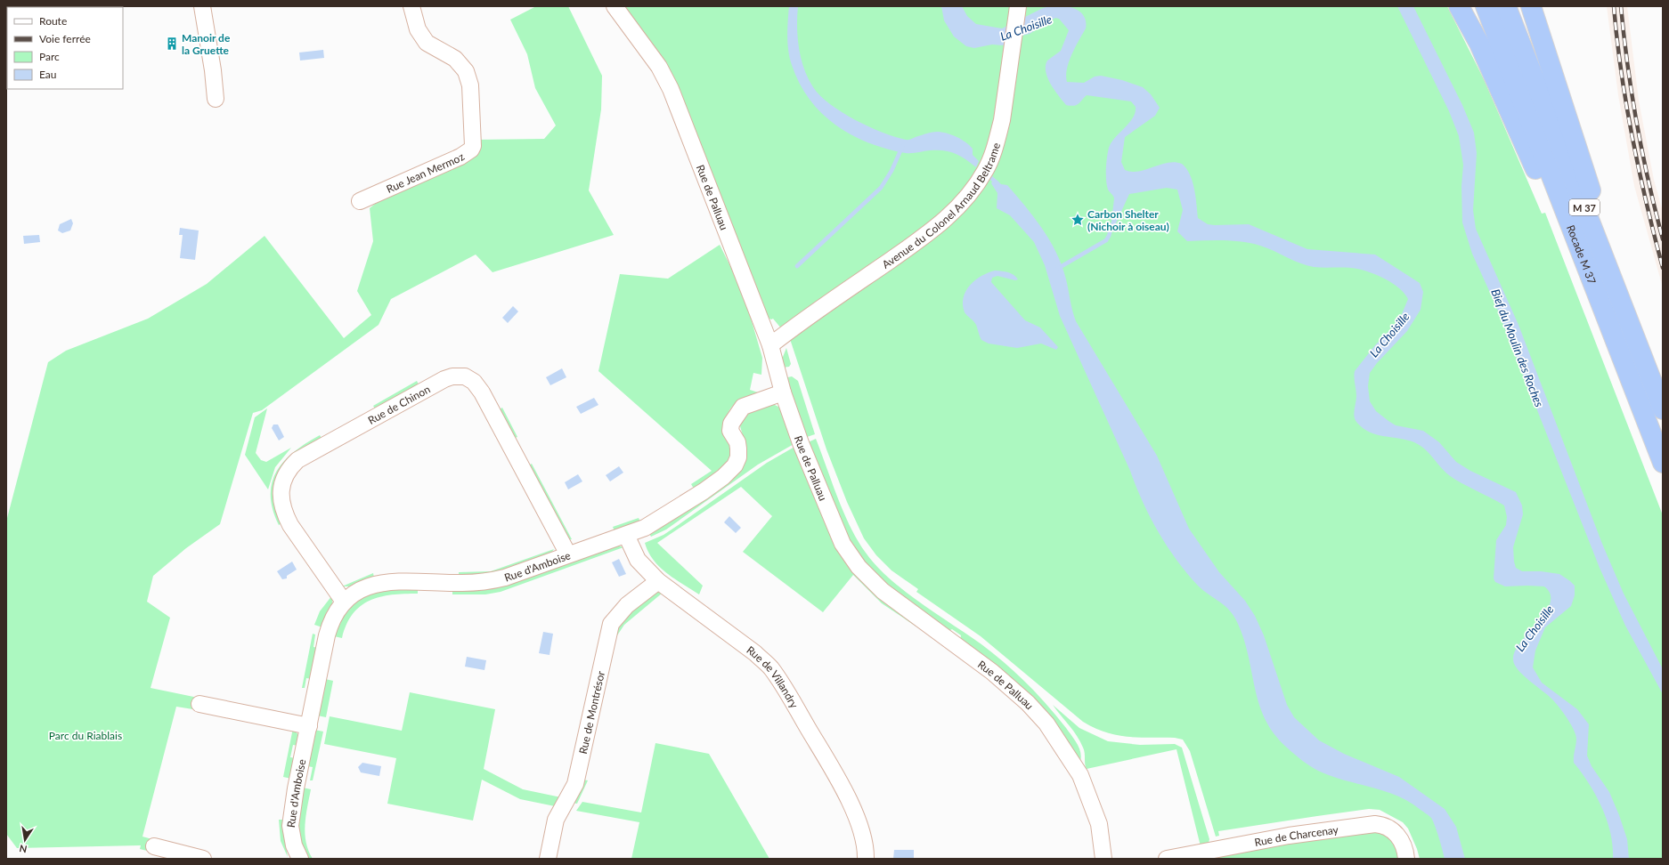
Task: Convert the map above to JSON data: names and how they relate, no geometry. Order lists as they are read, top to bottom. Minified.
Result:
{"streets":{"highway":["M 37","Rocade M 37"],"street":["Rue Jean Mermoz","Rue de Palluau","Avenue du Colonel Arnaud Beltrame","Rue de Chinon","Rue d'Amboise","Rue de Villandry","Rue de Montrésor","Rue de Charcenay"]},"crossings":[["Rue de Palluau","Avenue du Colonel Arnaud Beltrame"],["Rue de Palluau","Rue d'Amboise"],["Rue de Chinon","Rue d'Amboise"],["Rue d'Amboise","Rue de Villandry"],["Rue de Villandry","Rue de Montrésor"]],"water":["La Choisille","Bief du Moulin des Roches"],"parks":["Parc du Riablais"],"places":{"building":["Manoir de la Gruette"],"place":["Carbon Shelter (Nichoir à oiseau)"]},"legend":["Route","Voie ferrée","Parc","Eau"],"north":"bottom"}
